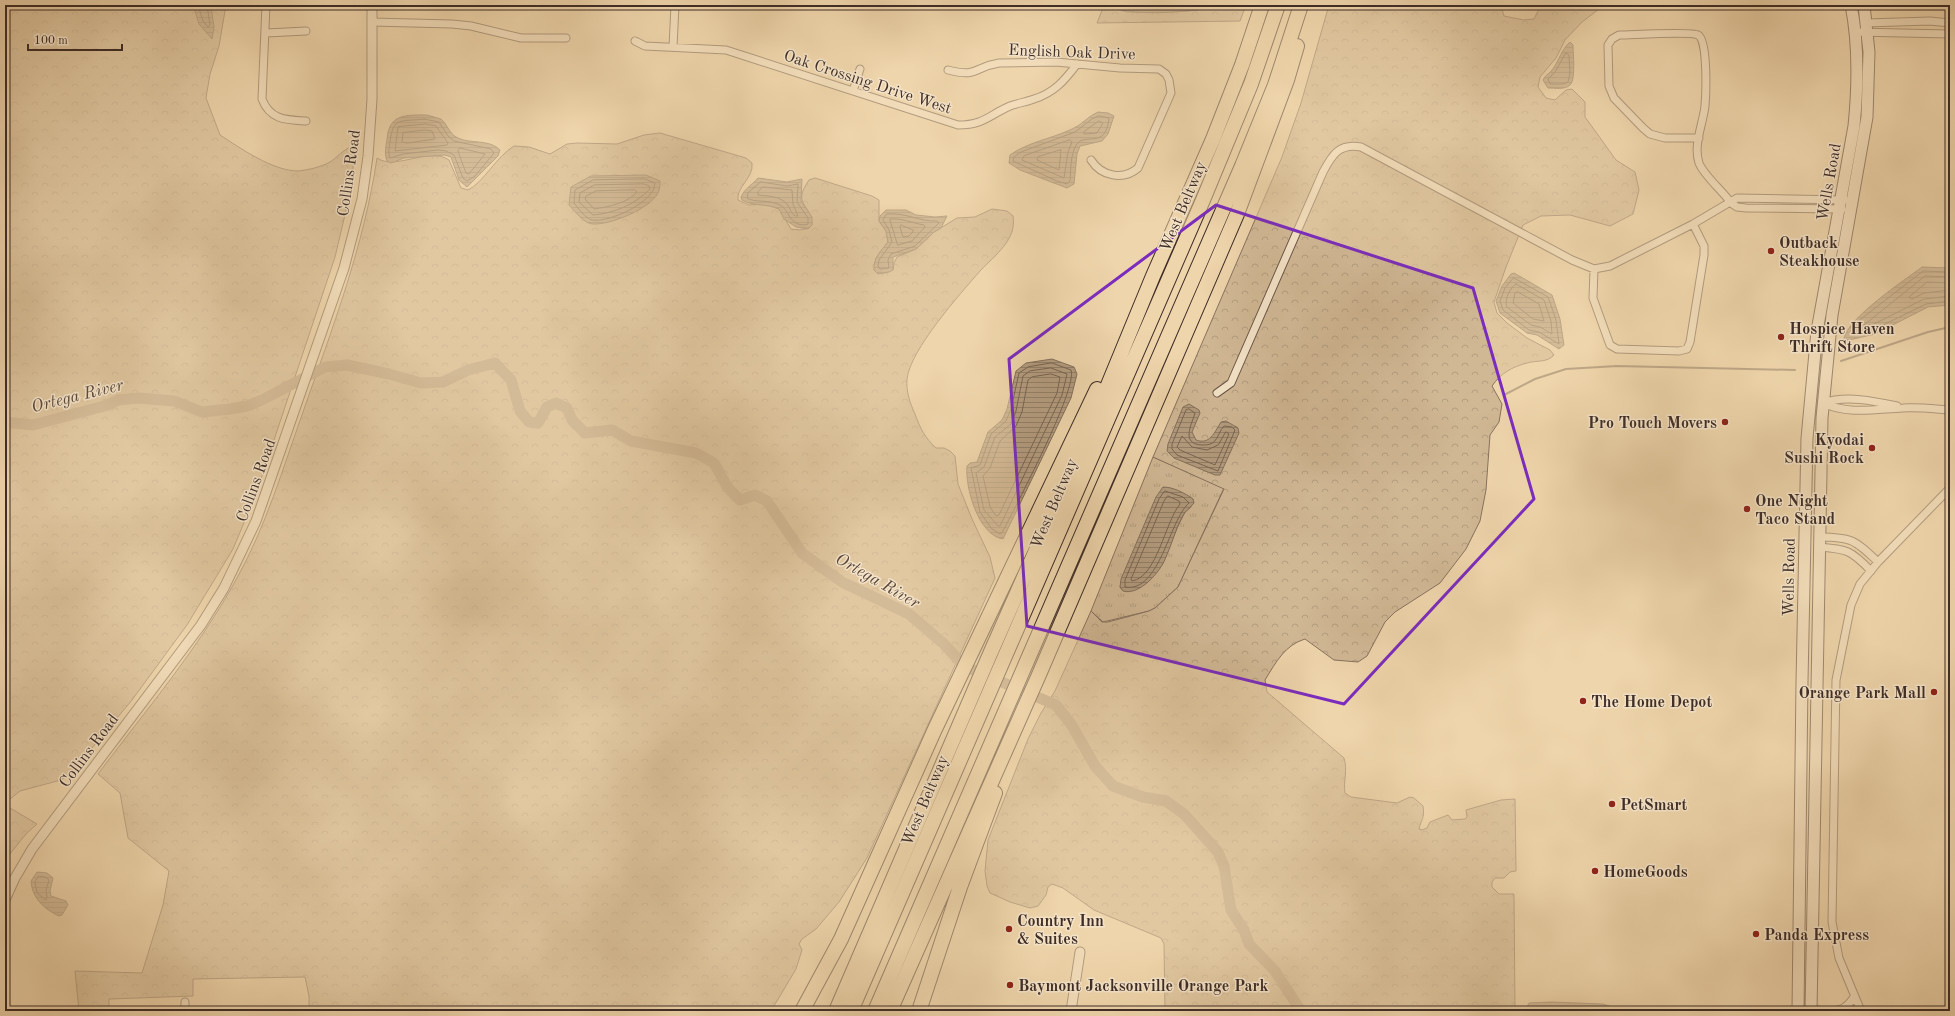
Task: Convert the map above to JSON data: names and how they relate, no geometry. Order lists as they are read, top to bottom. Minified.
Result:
{"streets":{"highway":["West Beltway"],"main road":["Wells Road"],"street":["English Oak Drive","Oak Crossing Drive West","Collins Road"]},"crossings":[["English Oak Drive","Oak Crossing Drive West"]],"water":["Ortega River"],"places":["Outback Steakhouse","Hospice Haven Thrift Store","Pro Touch Movers","Kyodai Sushi Rock","One Night Taco Stand","Orange Park Mall","The Home Depot","PetSmart","HomeGoods","Country Inn & Suites","Panda Express","Baymont Jacksonville Orange Park"],"scale_bar":"100 m"}
